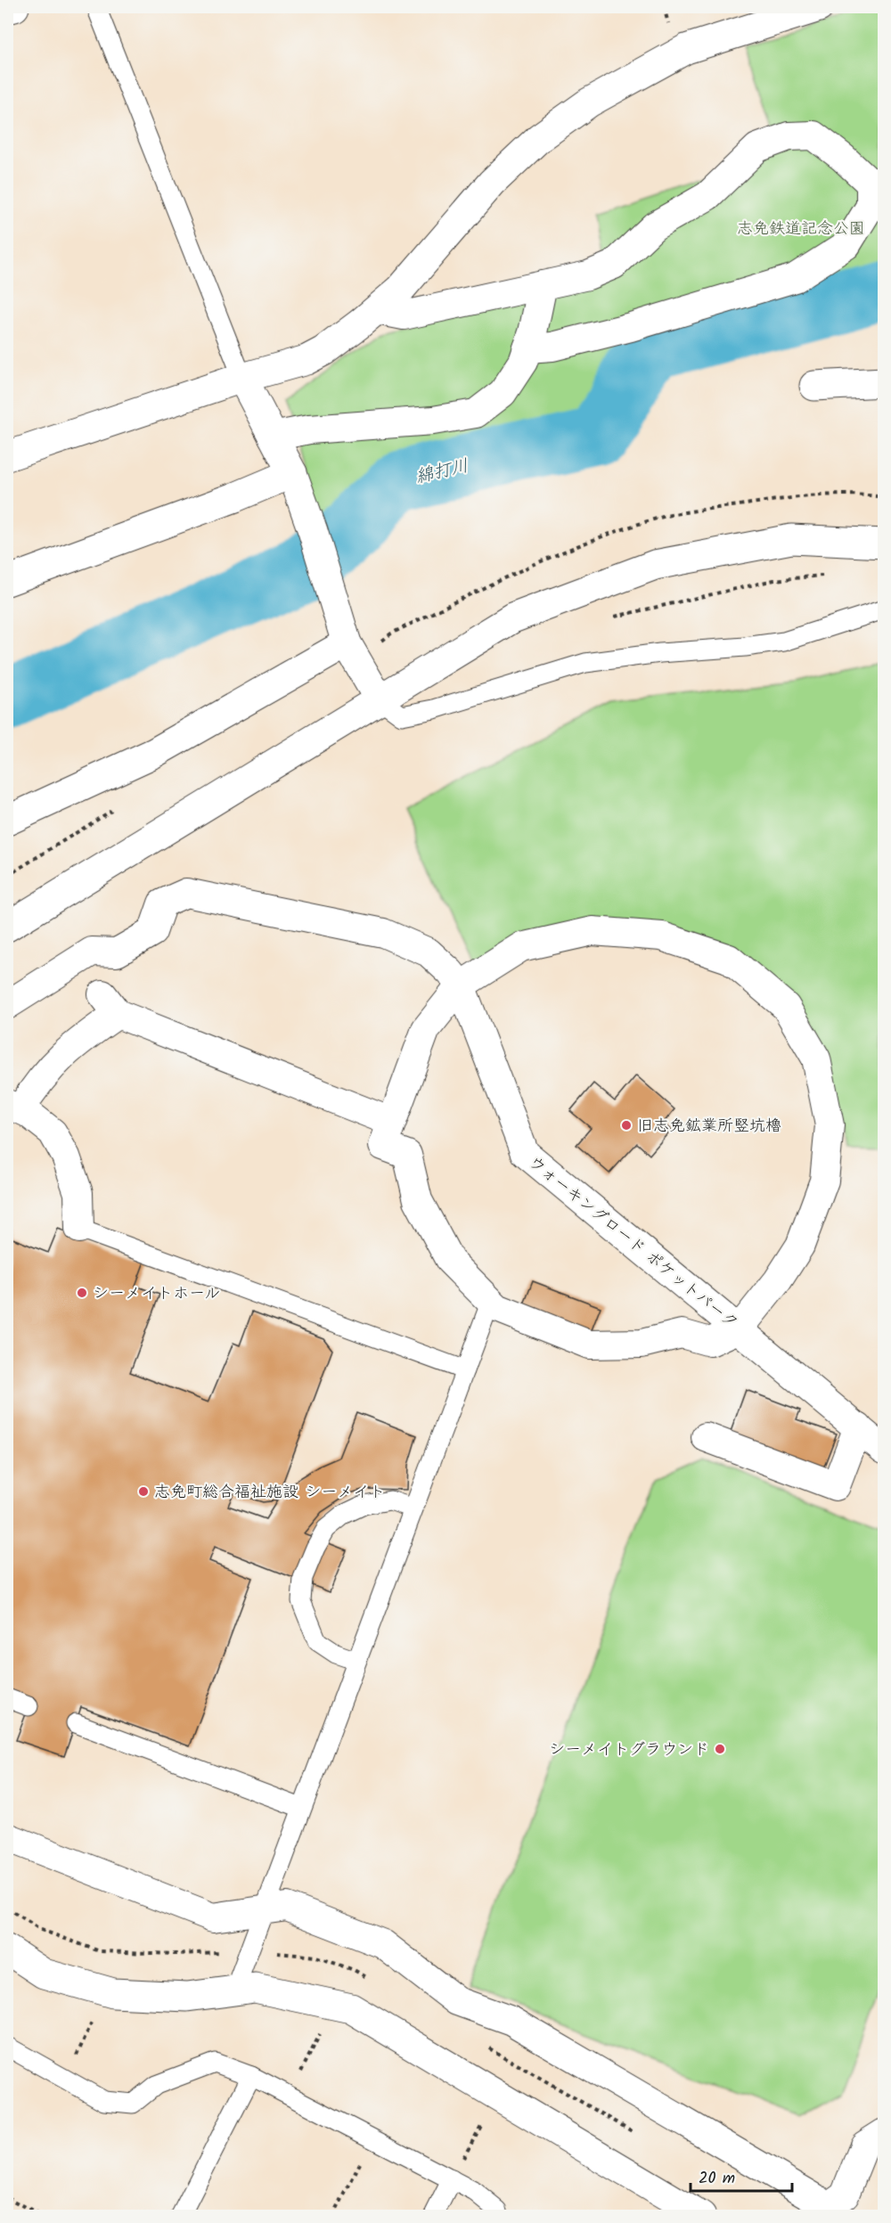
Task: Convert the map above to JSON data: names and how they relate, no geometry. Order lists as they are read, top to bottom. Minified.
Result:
{"streets":{"street":["ウォーキングロード ポケットパーク"]},"water":["綿打川"],"parks":["志免鉄道記念公園"],"places":["旧志免鉱業所竪坑櫓","シーメイトホール","志免町総合福祉施設 シーメイト","シーメイトグラウンド"],"scale_bar":"20 m"}
